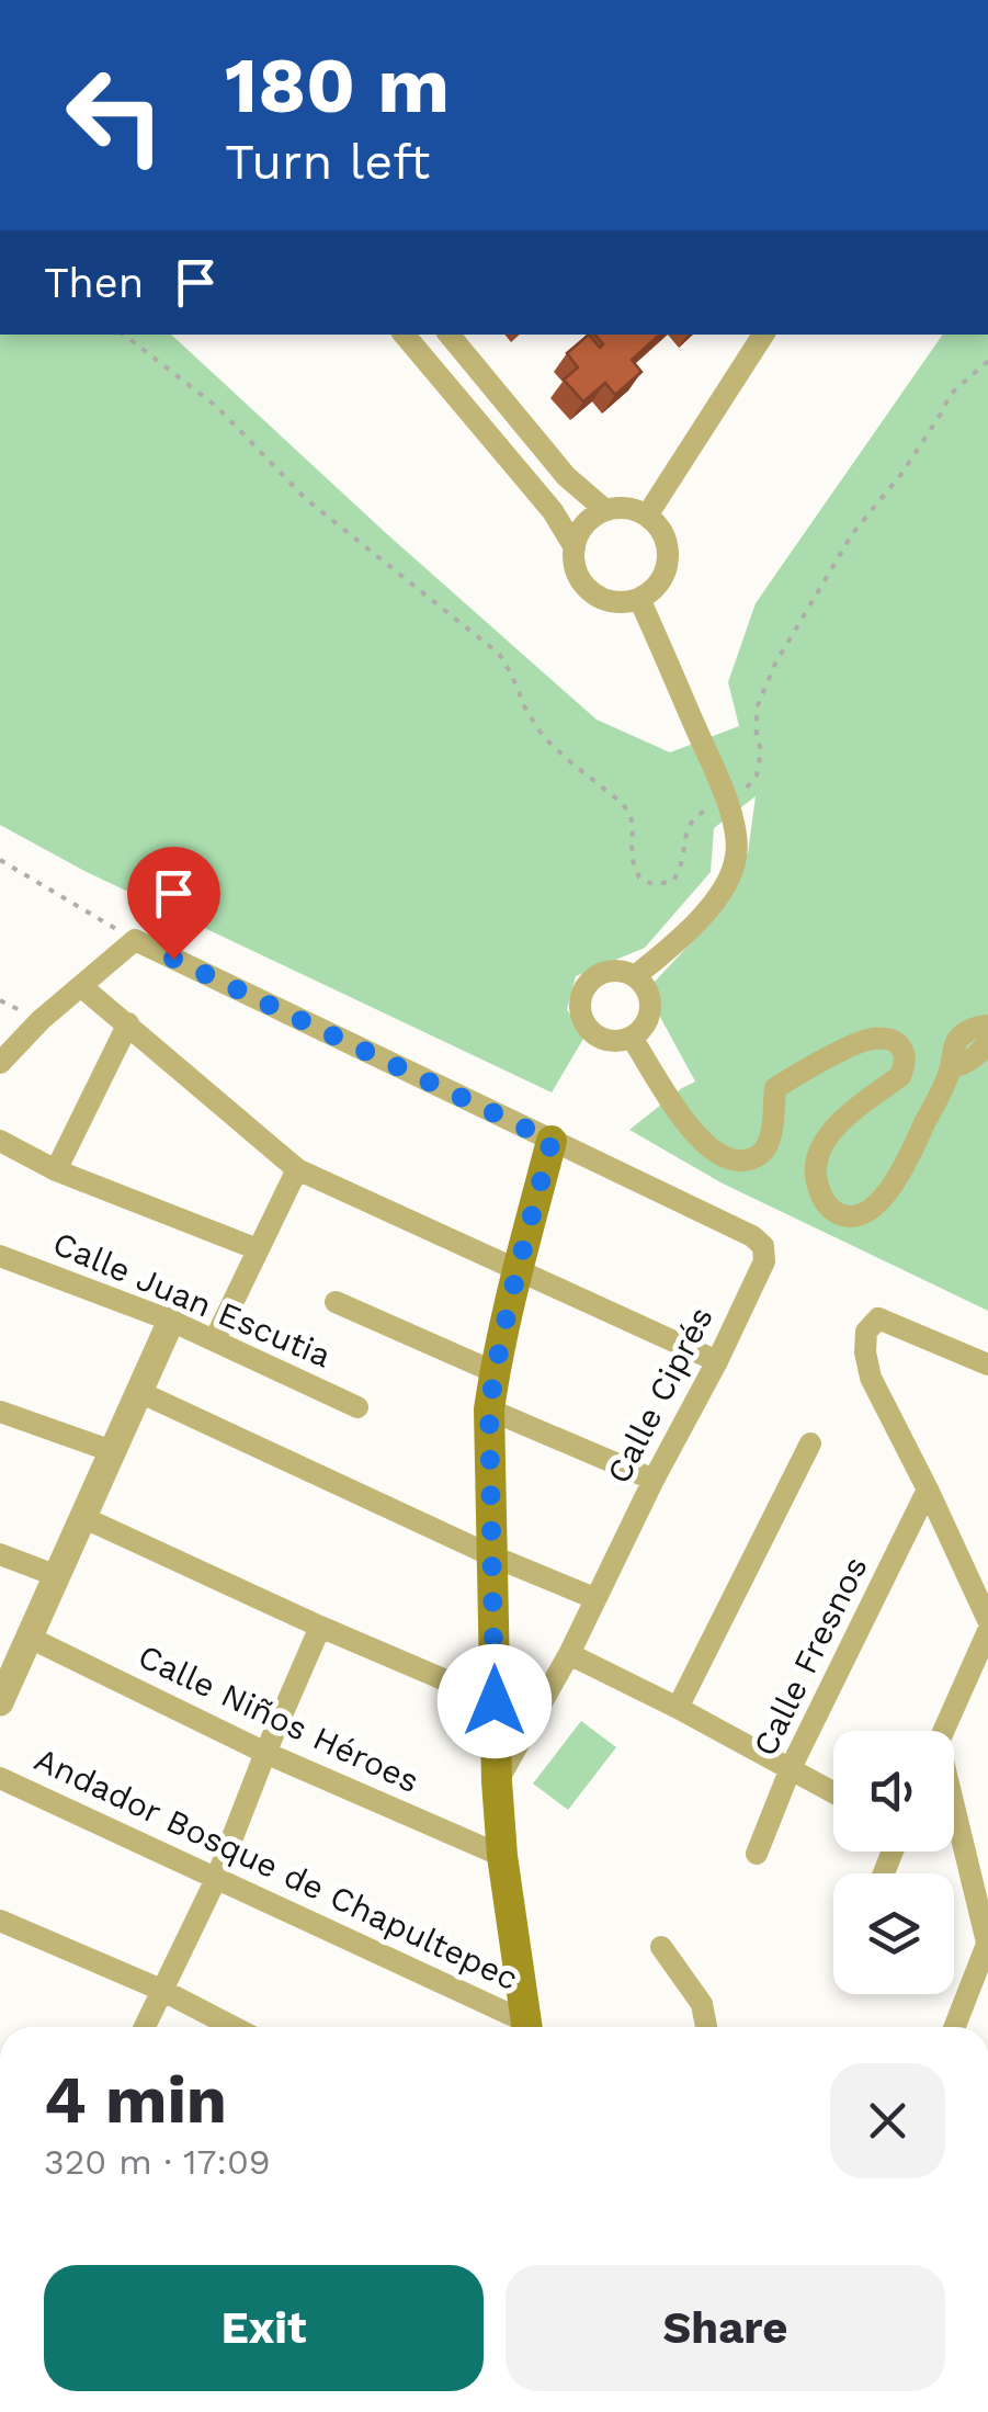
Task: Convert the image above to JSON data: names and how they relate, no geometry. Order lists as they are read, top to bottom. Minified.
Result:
{"streets":{"street":["Calle Juan Escutia","Calle Ciprés","Calle Fresnos","Calle Niños Héroes","Andador Bosque de Chapultepec"]},"page":{"turn":["180 m","Turn left"],"then":"Then","heading":["4 min","320 m · 17:09"],"buttons":["Exit","Share"]}}
